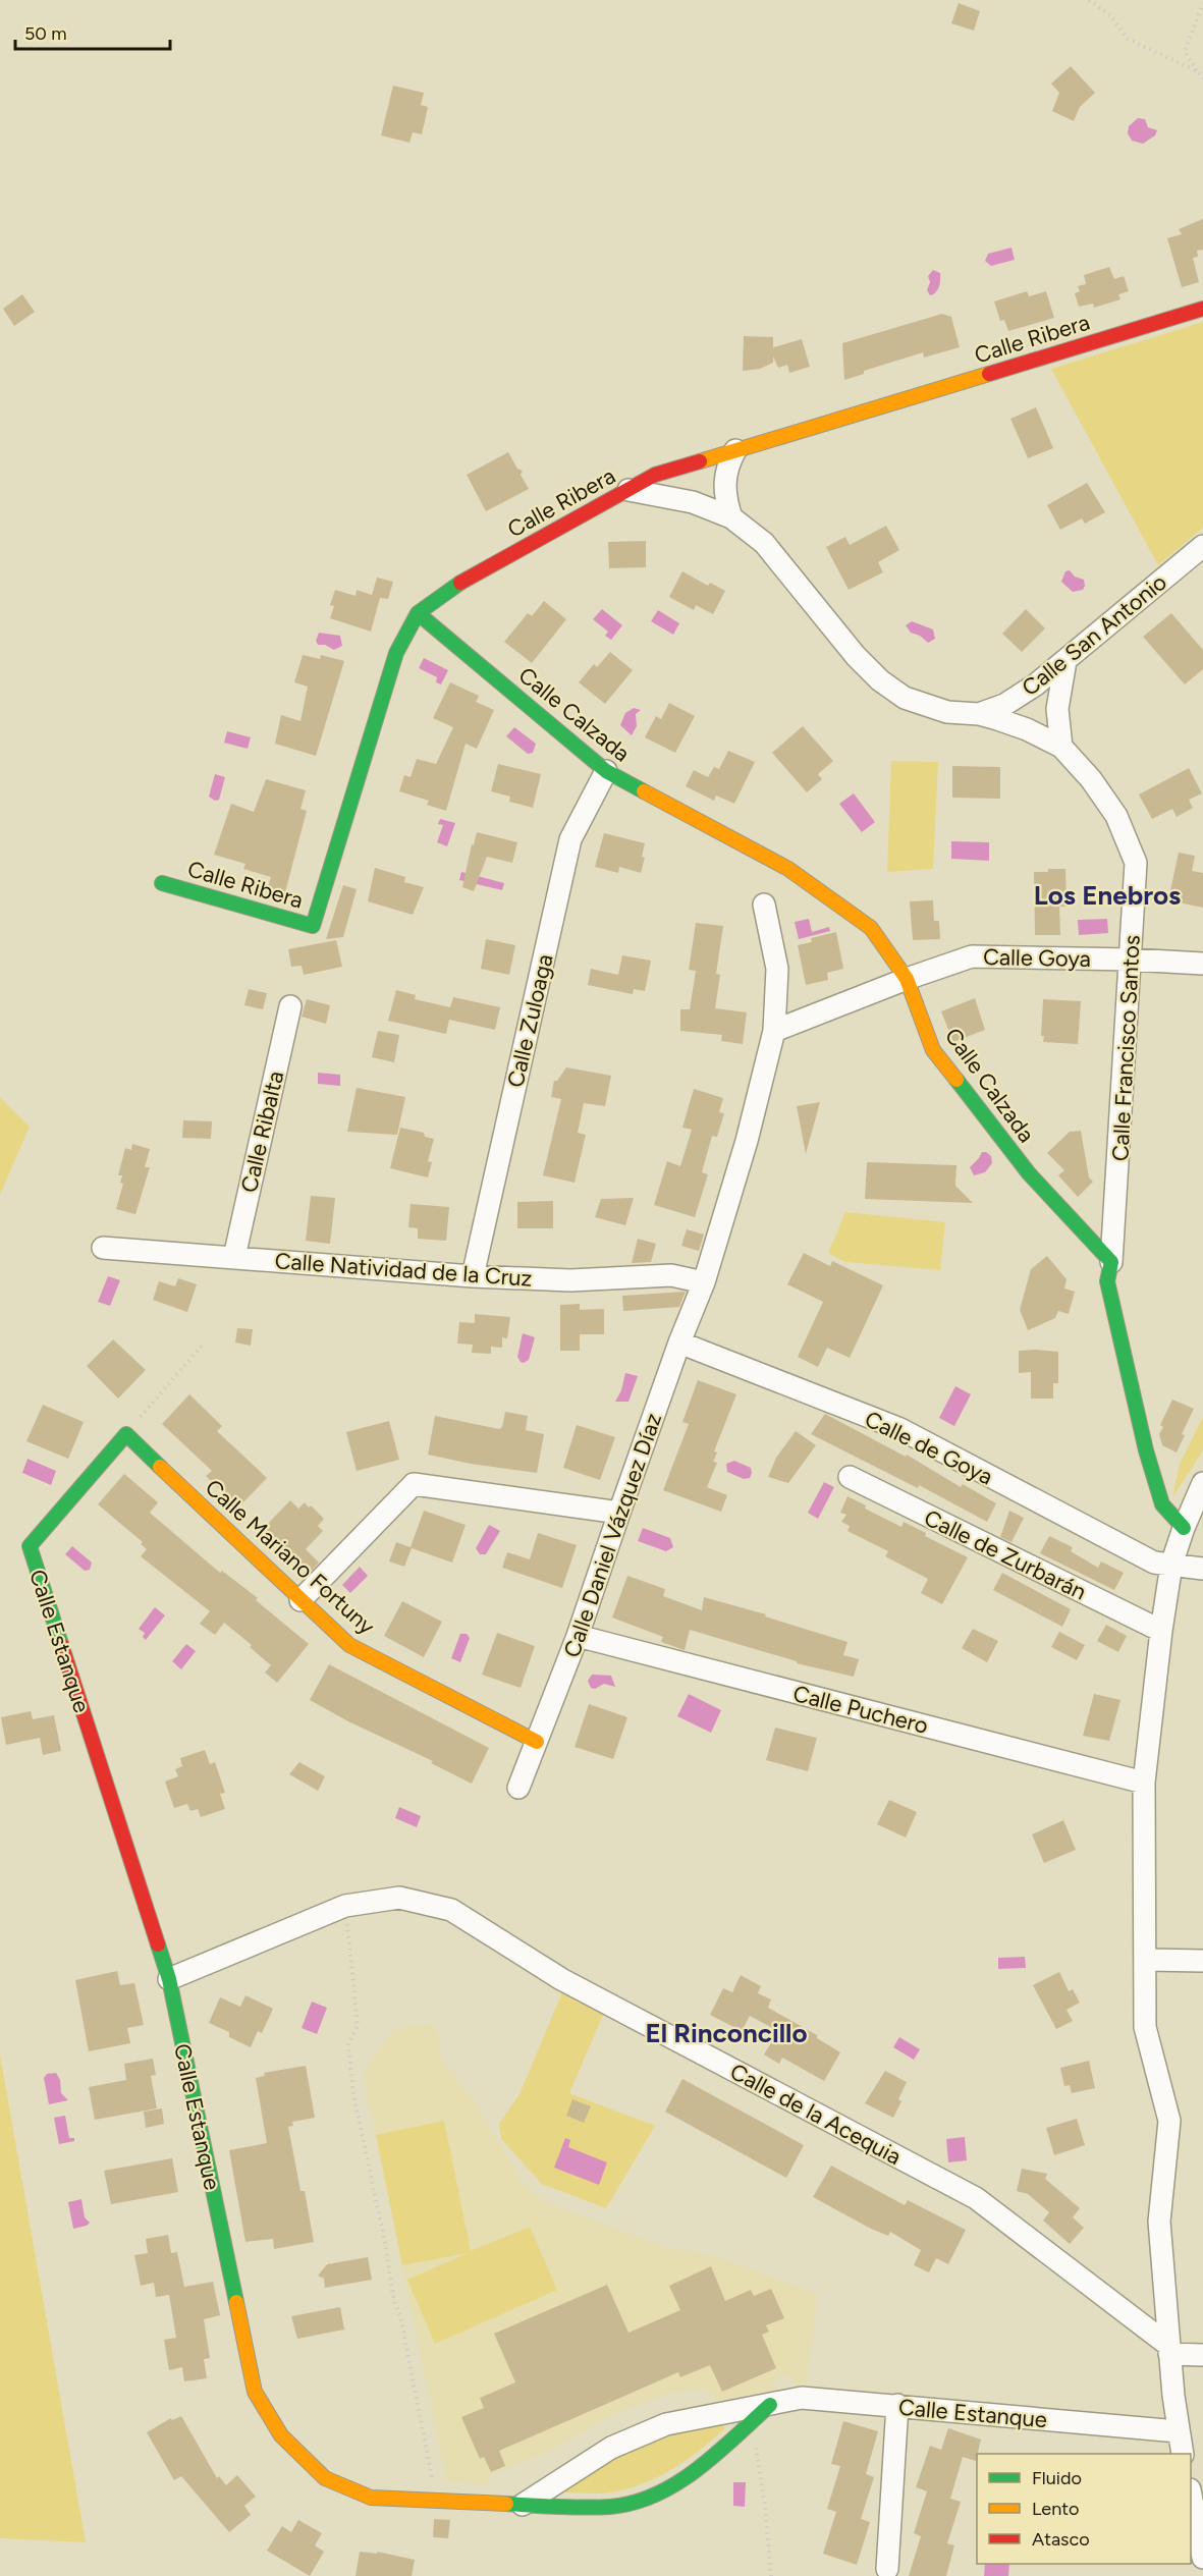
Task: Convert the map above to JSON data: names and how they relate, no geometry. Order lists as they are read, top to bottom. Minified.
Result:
{"streets":{"street":["Calle Ribera","Calle San Antonio","Calle Calzada","Calle Goya","Calle Zuloaga","Calle Francisco Santos","Calle Ribalta","Calle Natividad de la Cruz","Calle de Goya","Calle Daniel Vázquez Díaz","Calle de Zurbarán","Calle Mariano Fortuny","Calle Estanque","Calle Puchero","Calle de la Acequia"]},"crossings":[["Calle Ribera","Calle Calzada"],["Calle Ribera","Calle Francisco Santos"],["Calle San Antonio","Calle Francisco Santos"],["Calle Calzada","Calle Goya"],["Calle Calzada","Calle Zuloaga"],["Calle Calzada","Calle Francisco Santos"],["Calle Goya","Calle Francisco Santos"],["Calle Zuloaga","Calle Natividad de la Cruz"],["Calle Ribalta","Calle Natividad de la Cruz"],["Calle Natividad de la Cruz","Calle Daniel Vázquez Díaz"],["Calle de Goya","Calle Daniel Vázquez Díaz"],["Calle Daniel Vázquez Díaz","Calle Mariano Fortuny"],["Calle Daniel Vázquez Díaz","Calle Puchero"],["Calle Mariano Fortuny","Calle Estanque"],["Calle Estanque","Calle de la Acequia"]],"districts":["Los Enebros","El Rinconcillo"],"legend":["Fluido","Lento","Atasco"],"scale_bar":"50 m"}
